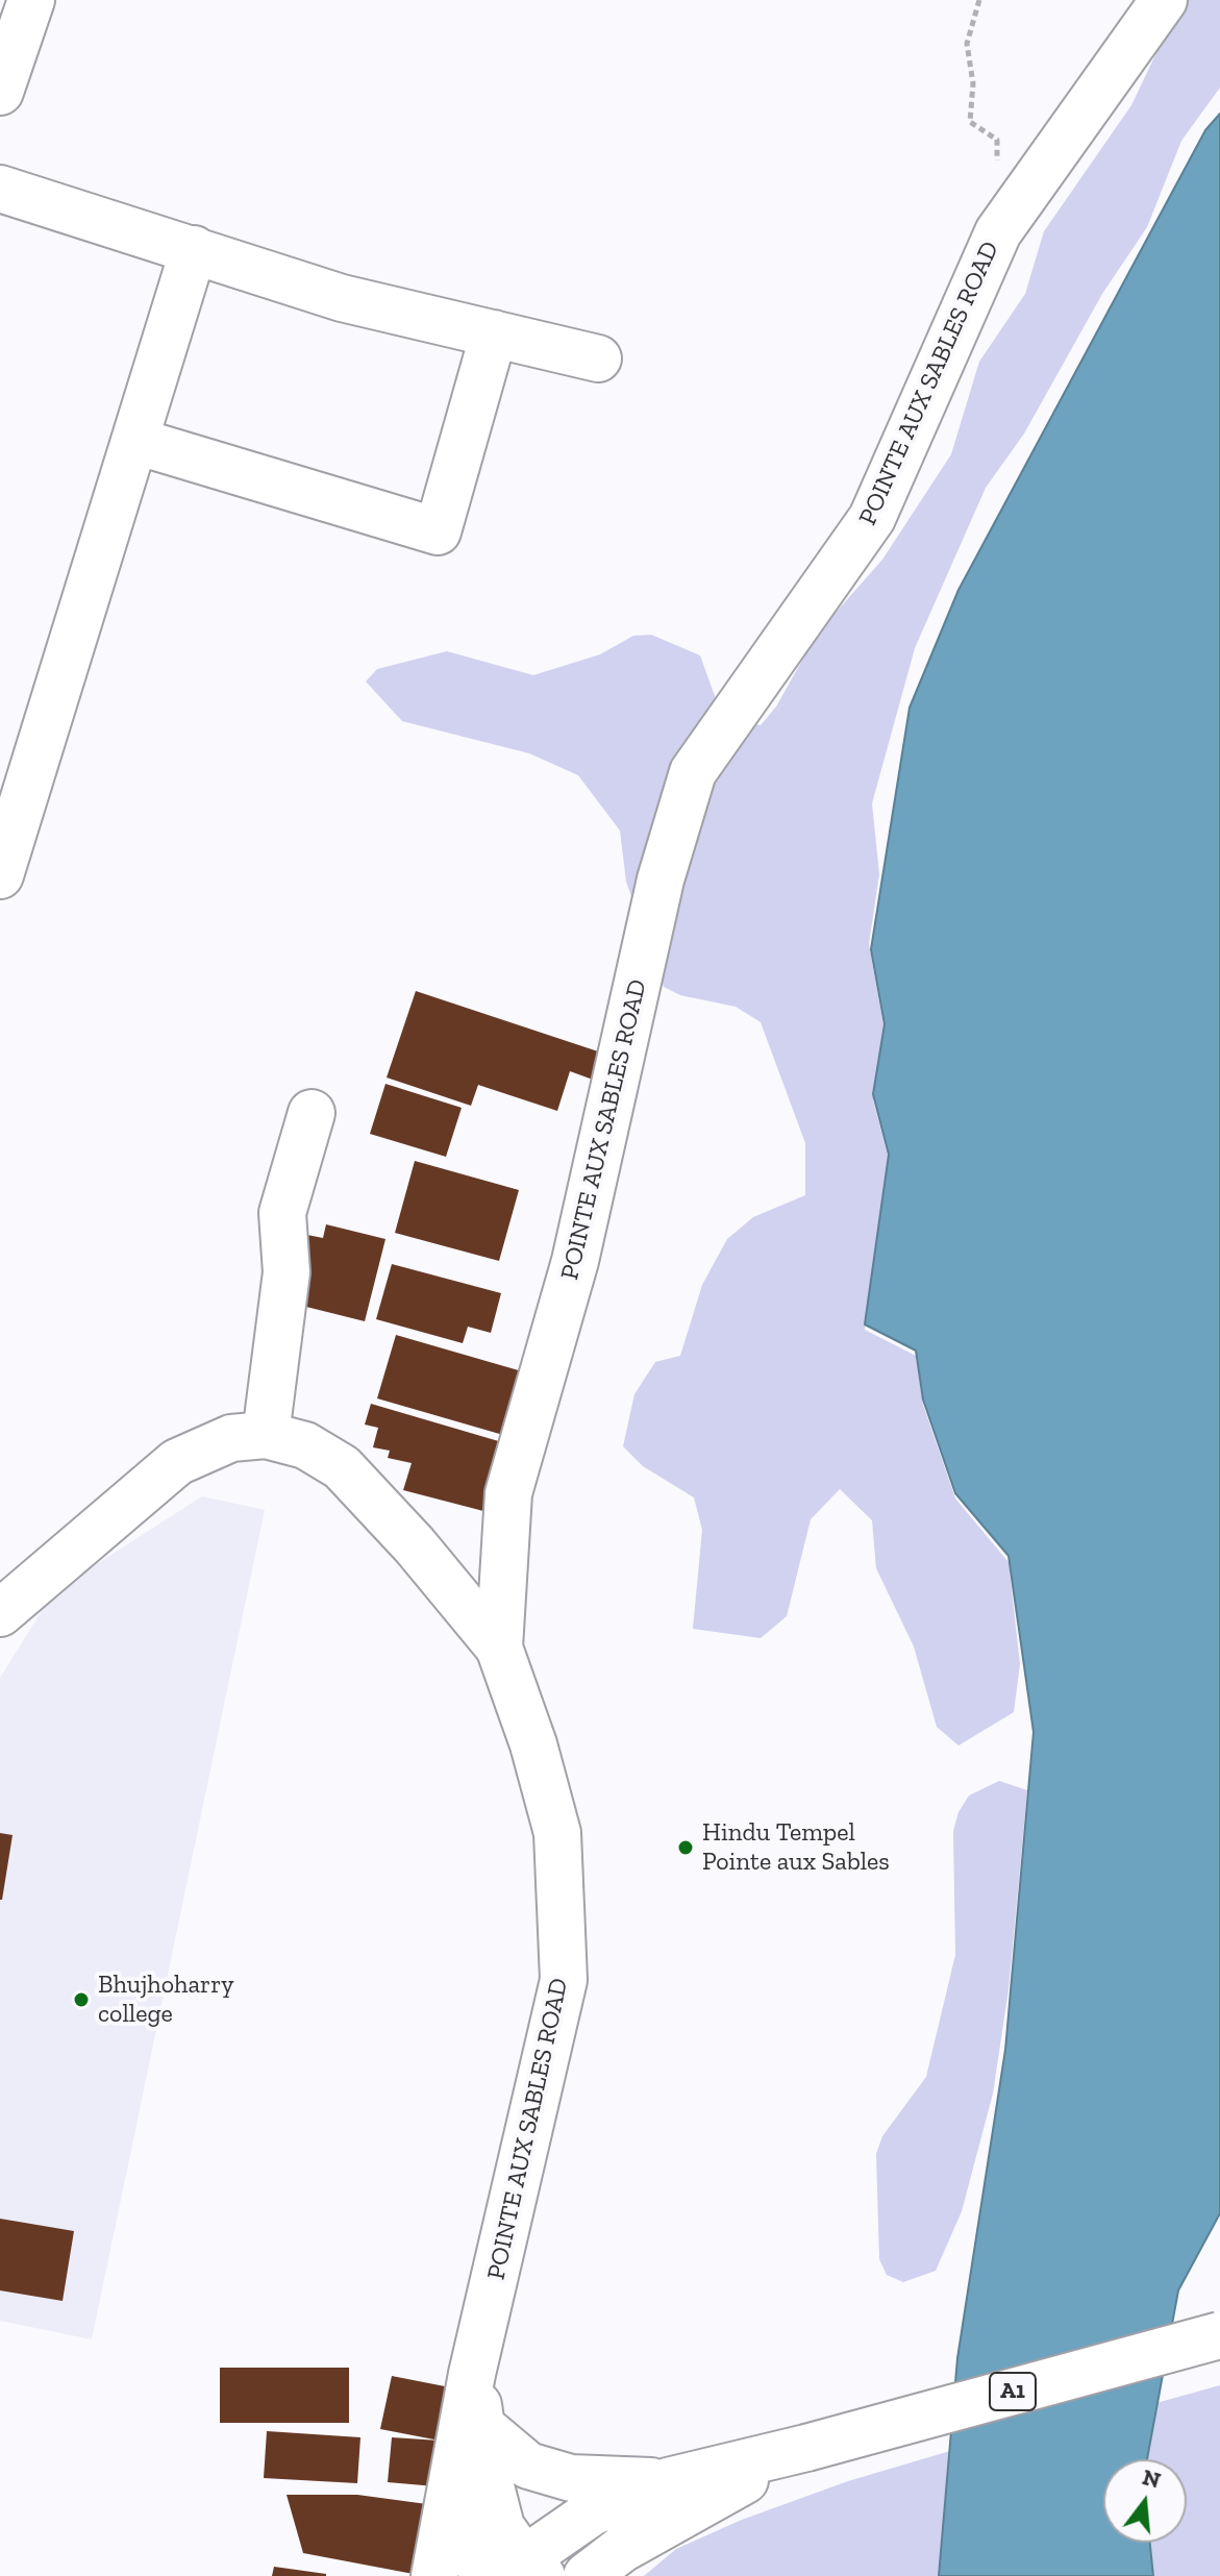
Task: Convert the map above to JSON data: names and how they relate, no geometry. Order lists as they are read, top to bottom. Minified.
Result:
{"streets":{"main road":["POINTE AUX SABLES ROAD","A1"]},"places":["Hindu Tempel Pointe aux Sables","Bhujhoharry college"],"north":"top"}
